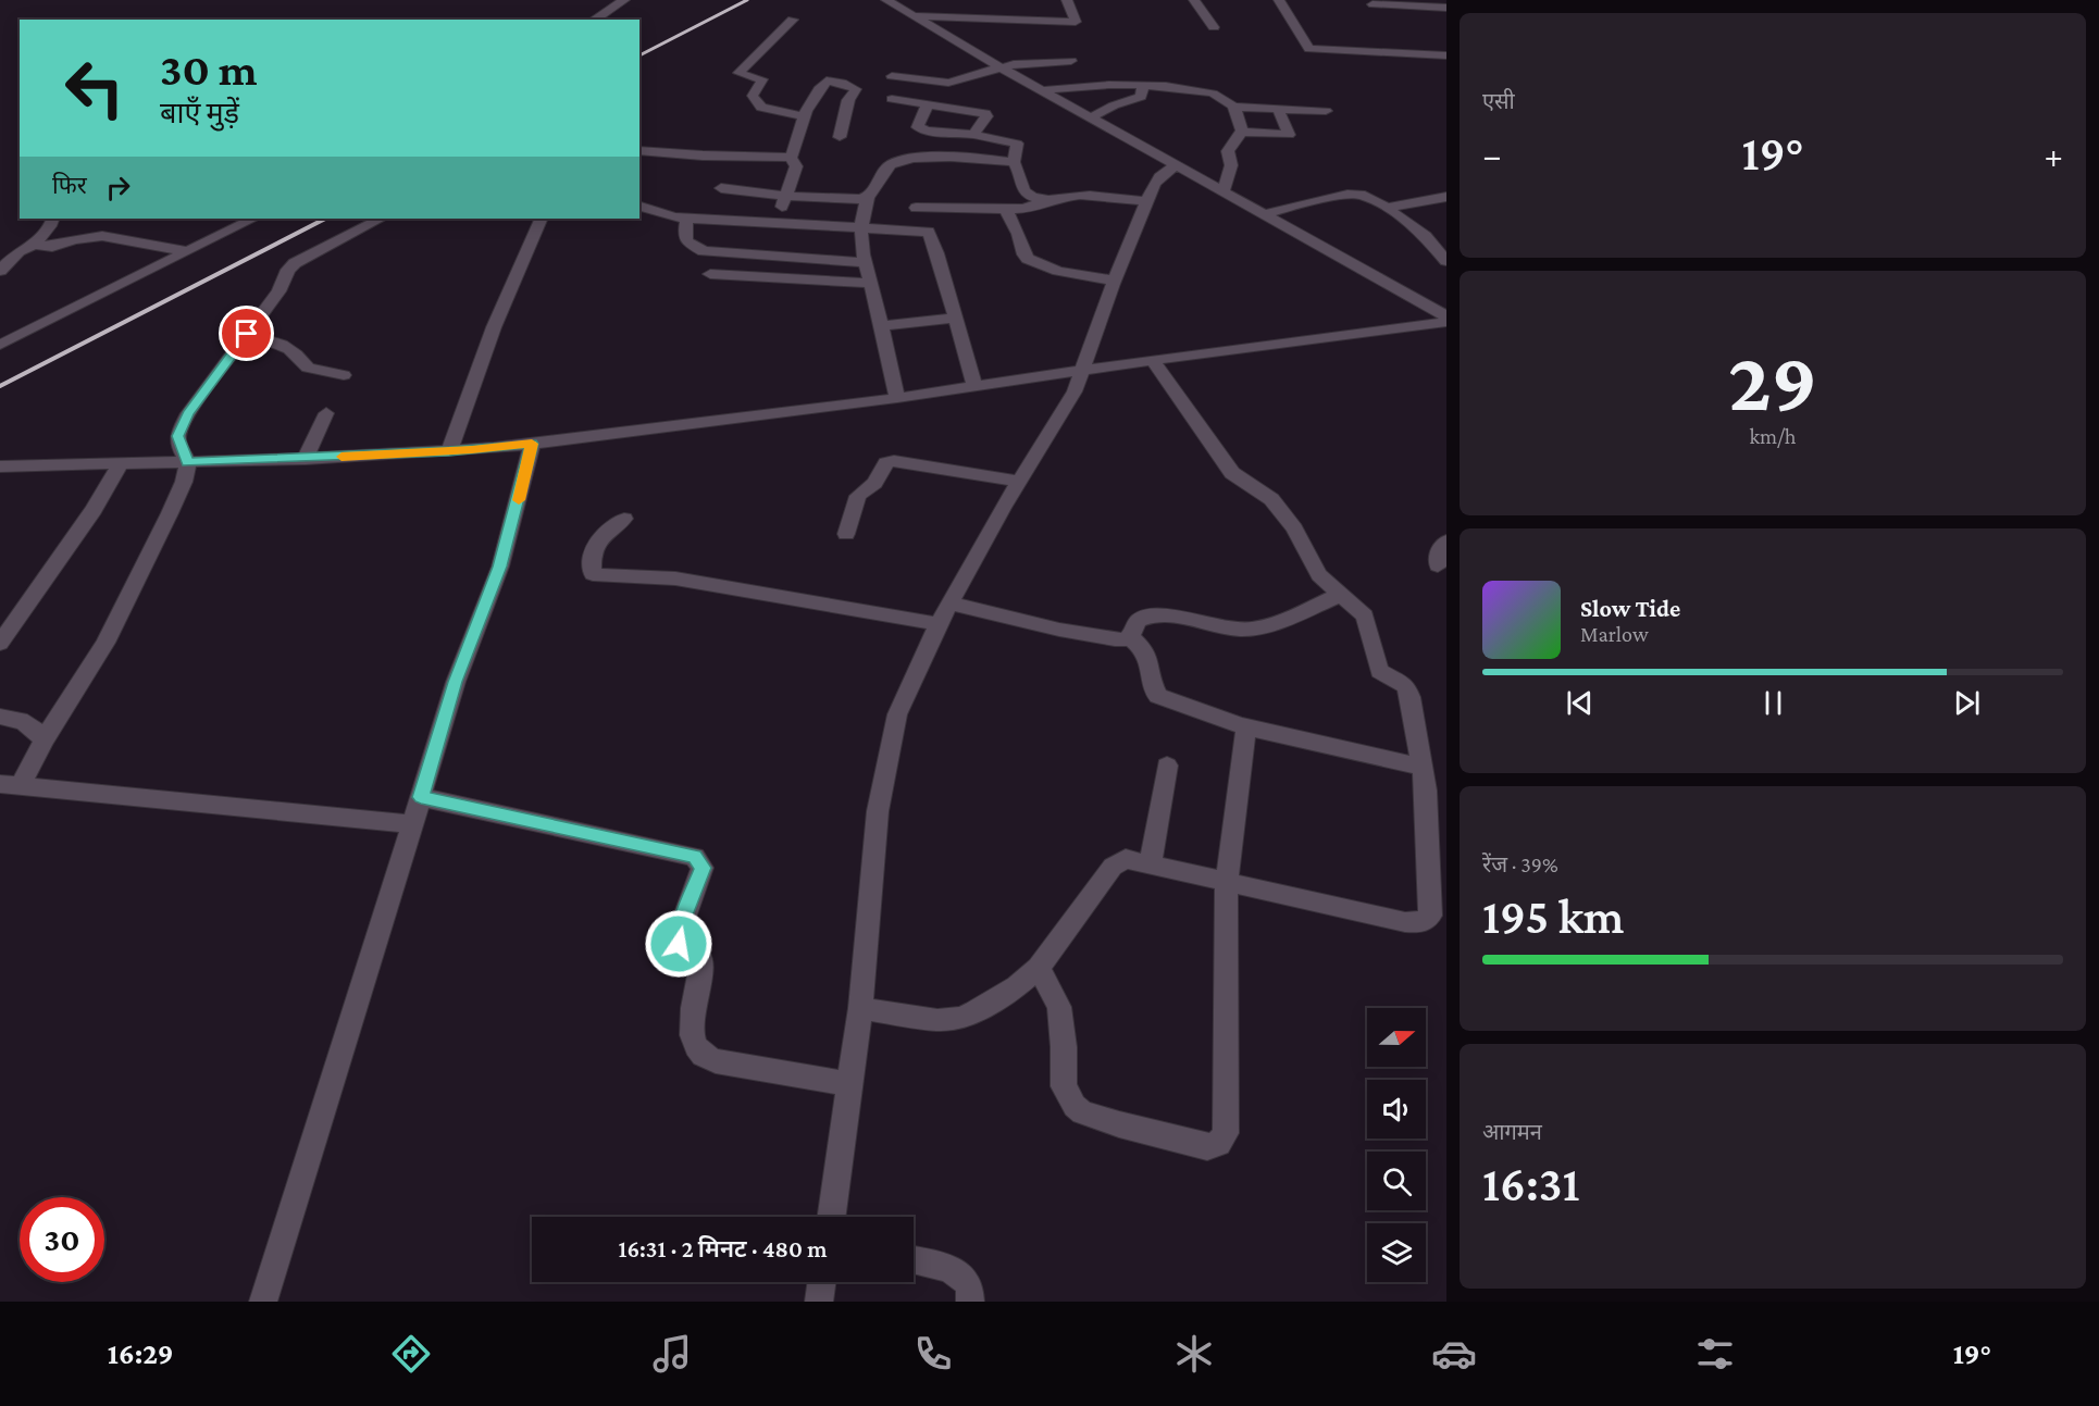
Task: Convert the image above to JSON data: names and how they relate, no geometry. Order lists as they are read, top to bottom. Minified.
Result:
{"north":"right","page":{"tile":["एसी",["29","km/h"],["रेंज · 39%","195 km"],["आगमन","16:31"]],"turn":["30 m","बाएँ मुड़ें"],"heat":["−","19°","+"],"then":"फिर","song":["Slow Tide","Marlow"],"limit":"30","trip":"16:31 · 2 मिनट · 480 m","tabs":["16:29","19°"]}}
